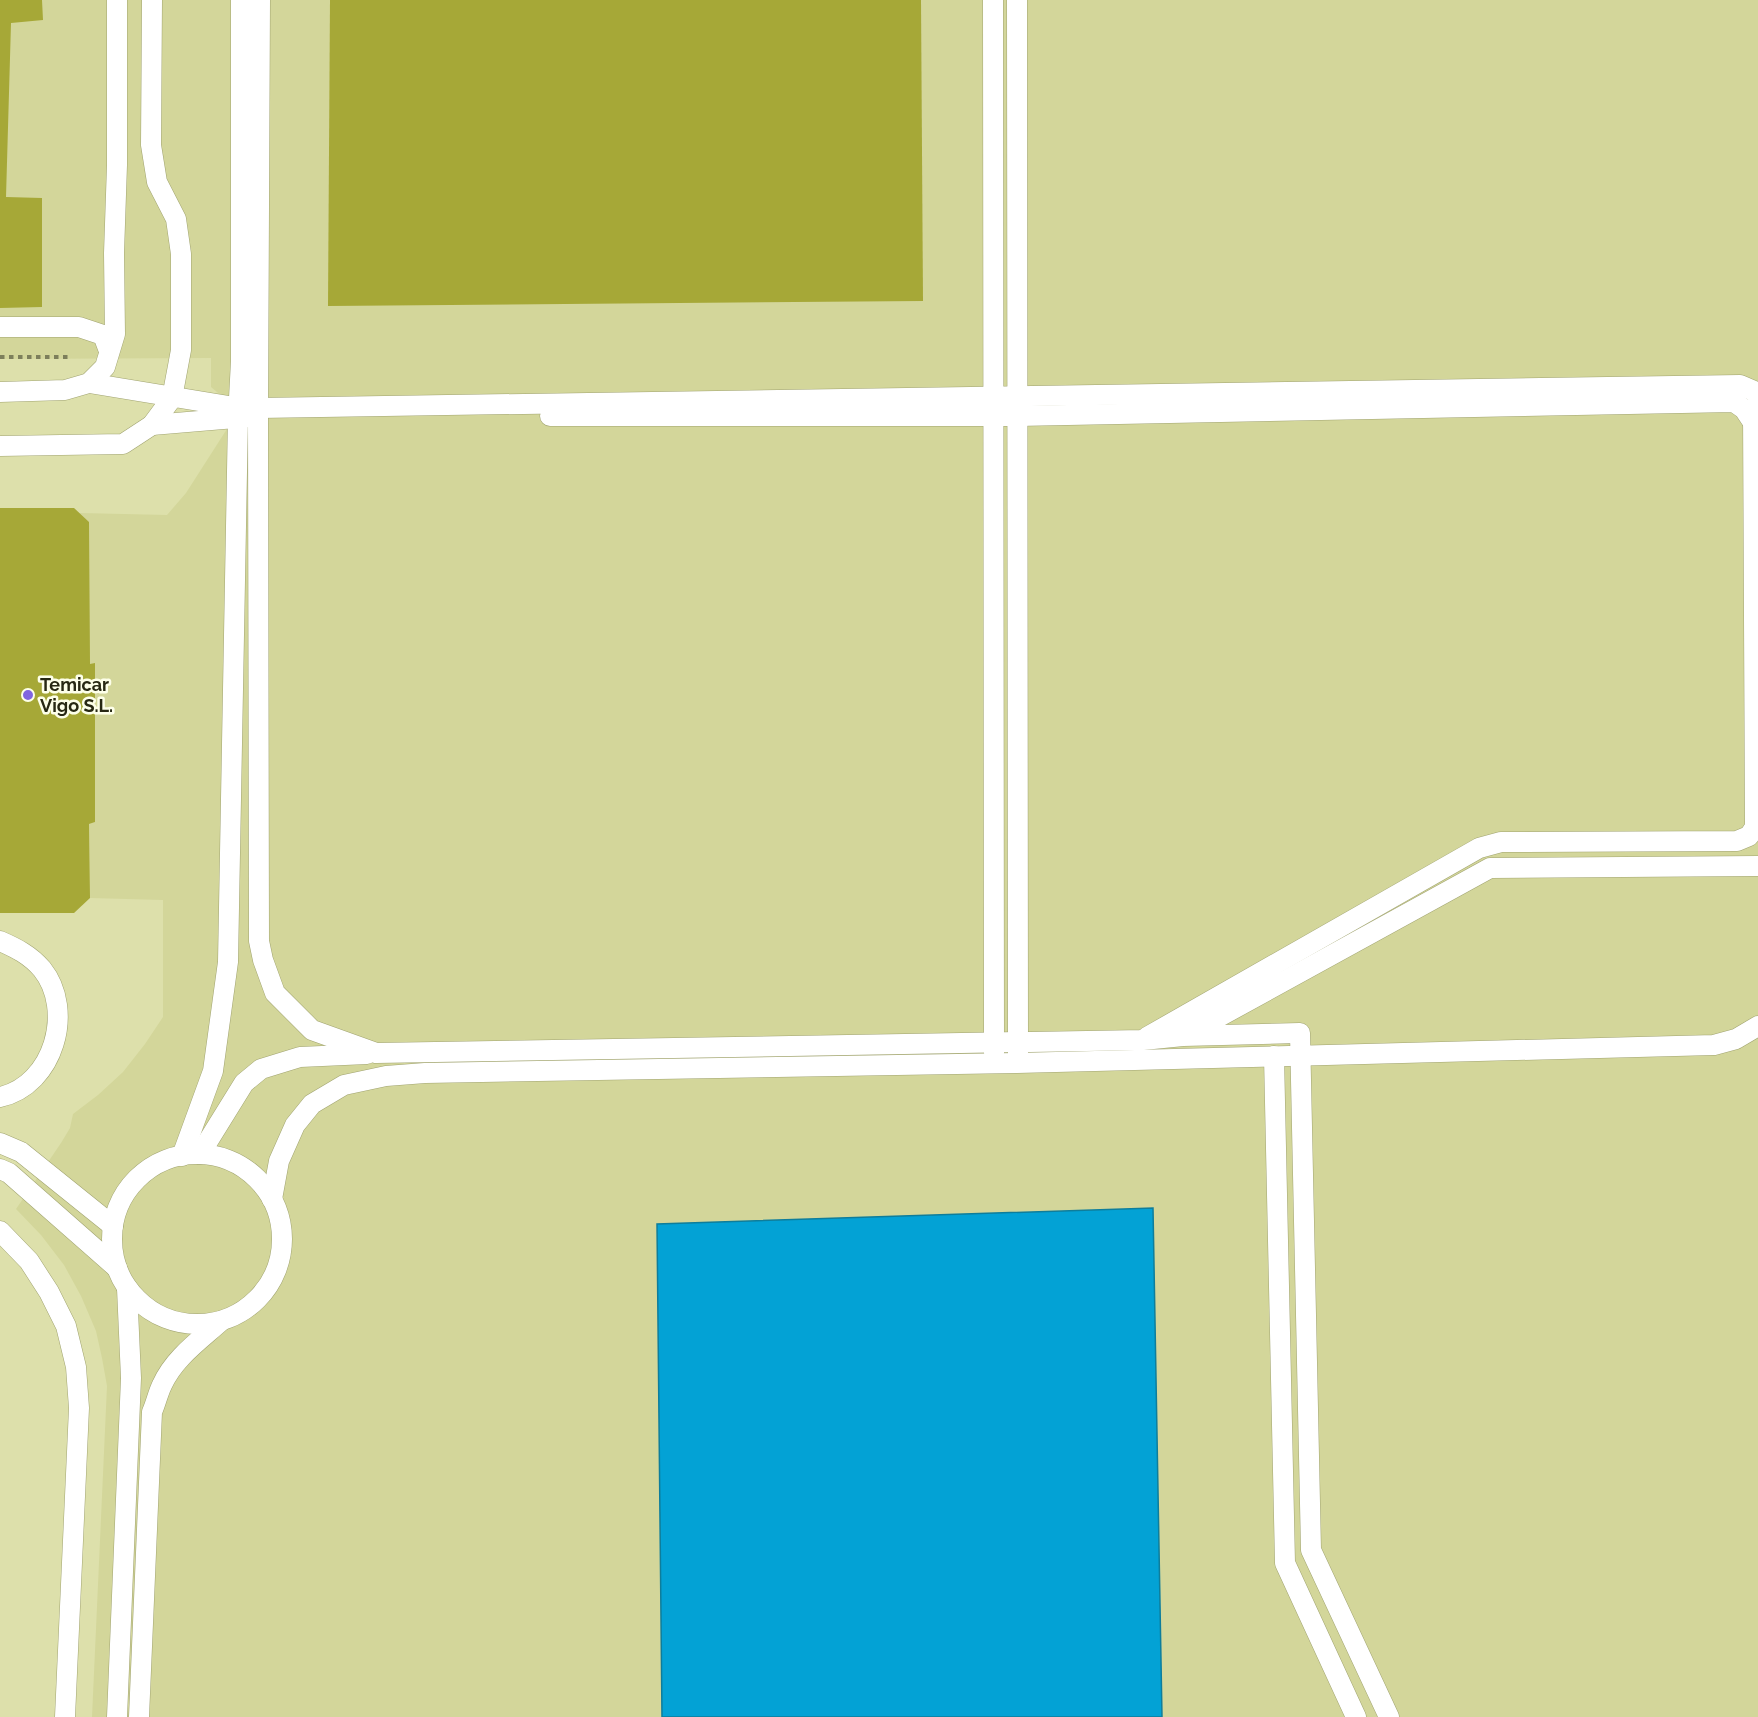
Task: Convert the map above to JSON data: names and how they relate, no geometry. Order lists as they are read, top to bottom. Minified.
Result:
{"places":["Temicar Vigo S.L."]}
